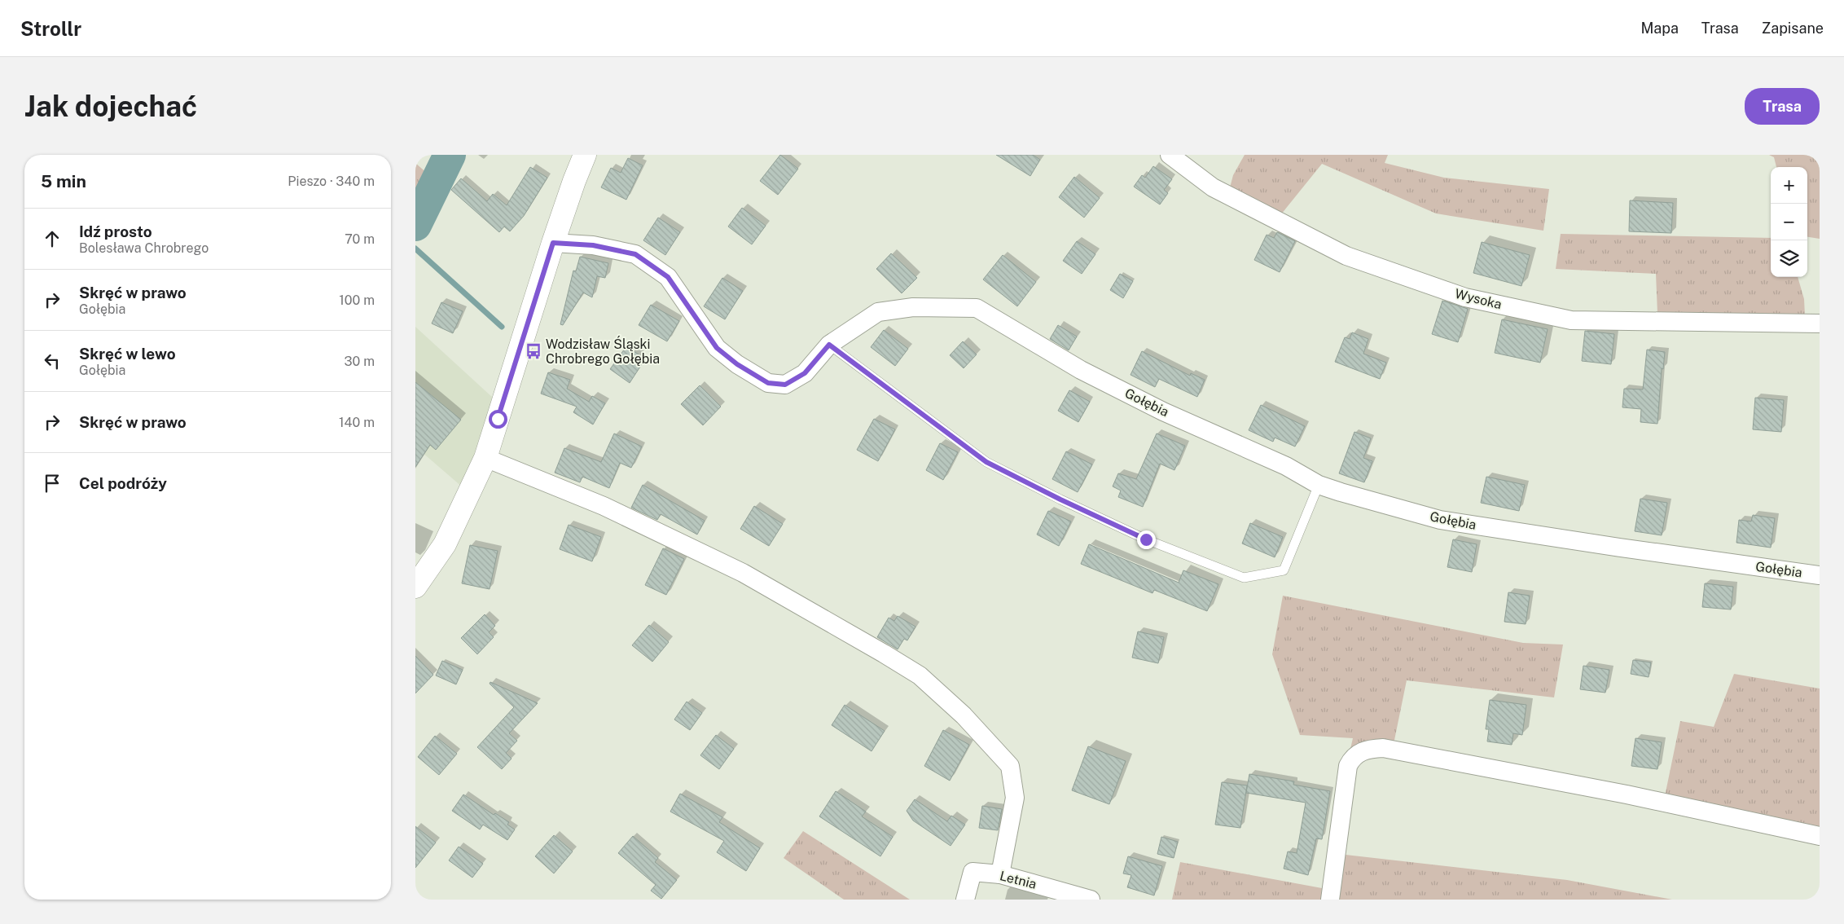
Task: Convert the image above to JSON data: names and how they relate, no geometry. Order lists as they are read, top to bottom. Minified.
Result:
{"streets":{"street":["Wysoka","Gołębia","Letnia"]},"places":{"bus stop":["Wodzisław Śląski Chrobrego Gołębia"]},"page":{"header":"Strollr","nav":["Mapa","Trasa","Zapisane"],"buttons":"Trasa","title":"Jak dojechać","heading":["5 min","Pieszo · 340 m"],"map_buttons":["+","−"],"list":[["Idź prosto","Bolesława Chrobrego","70 m"],["Skręć w prawo","Gołębia","100 m"],["Skręć w lewo","Gołębia","30 m"],["Skręć w prawo","140 m"],"Cel podróży"]}}
